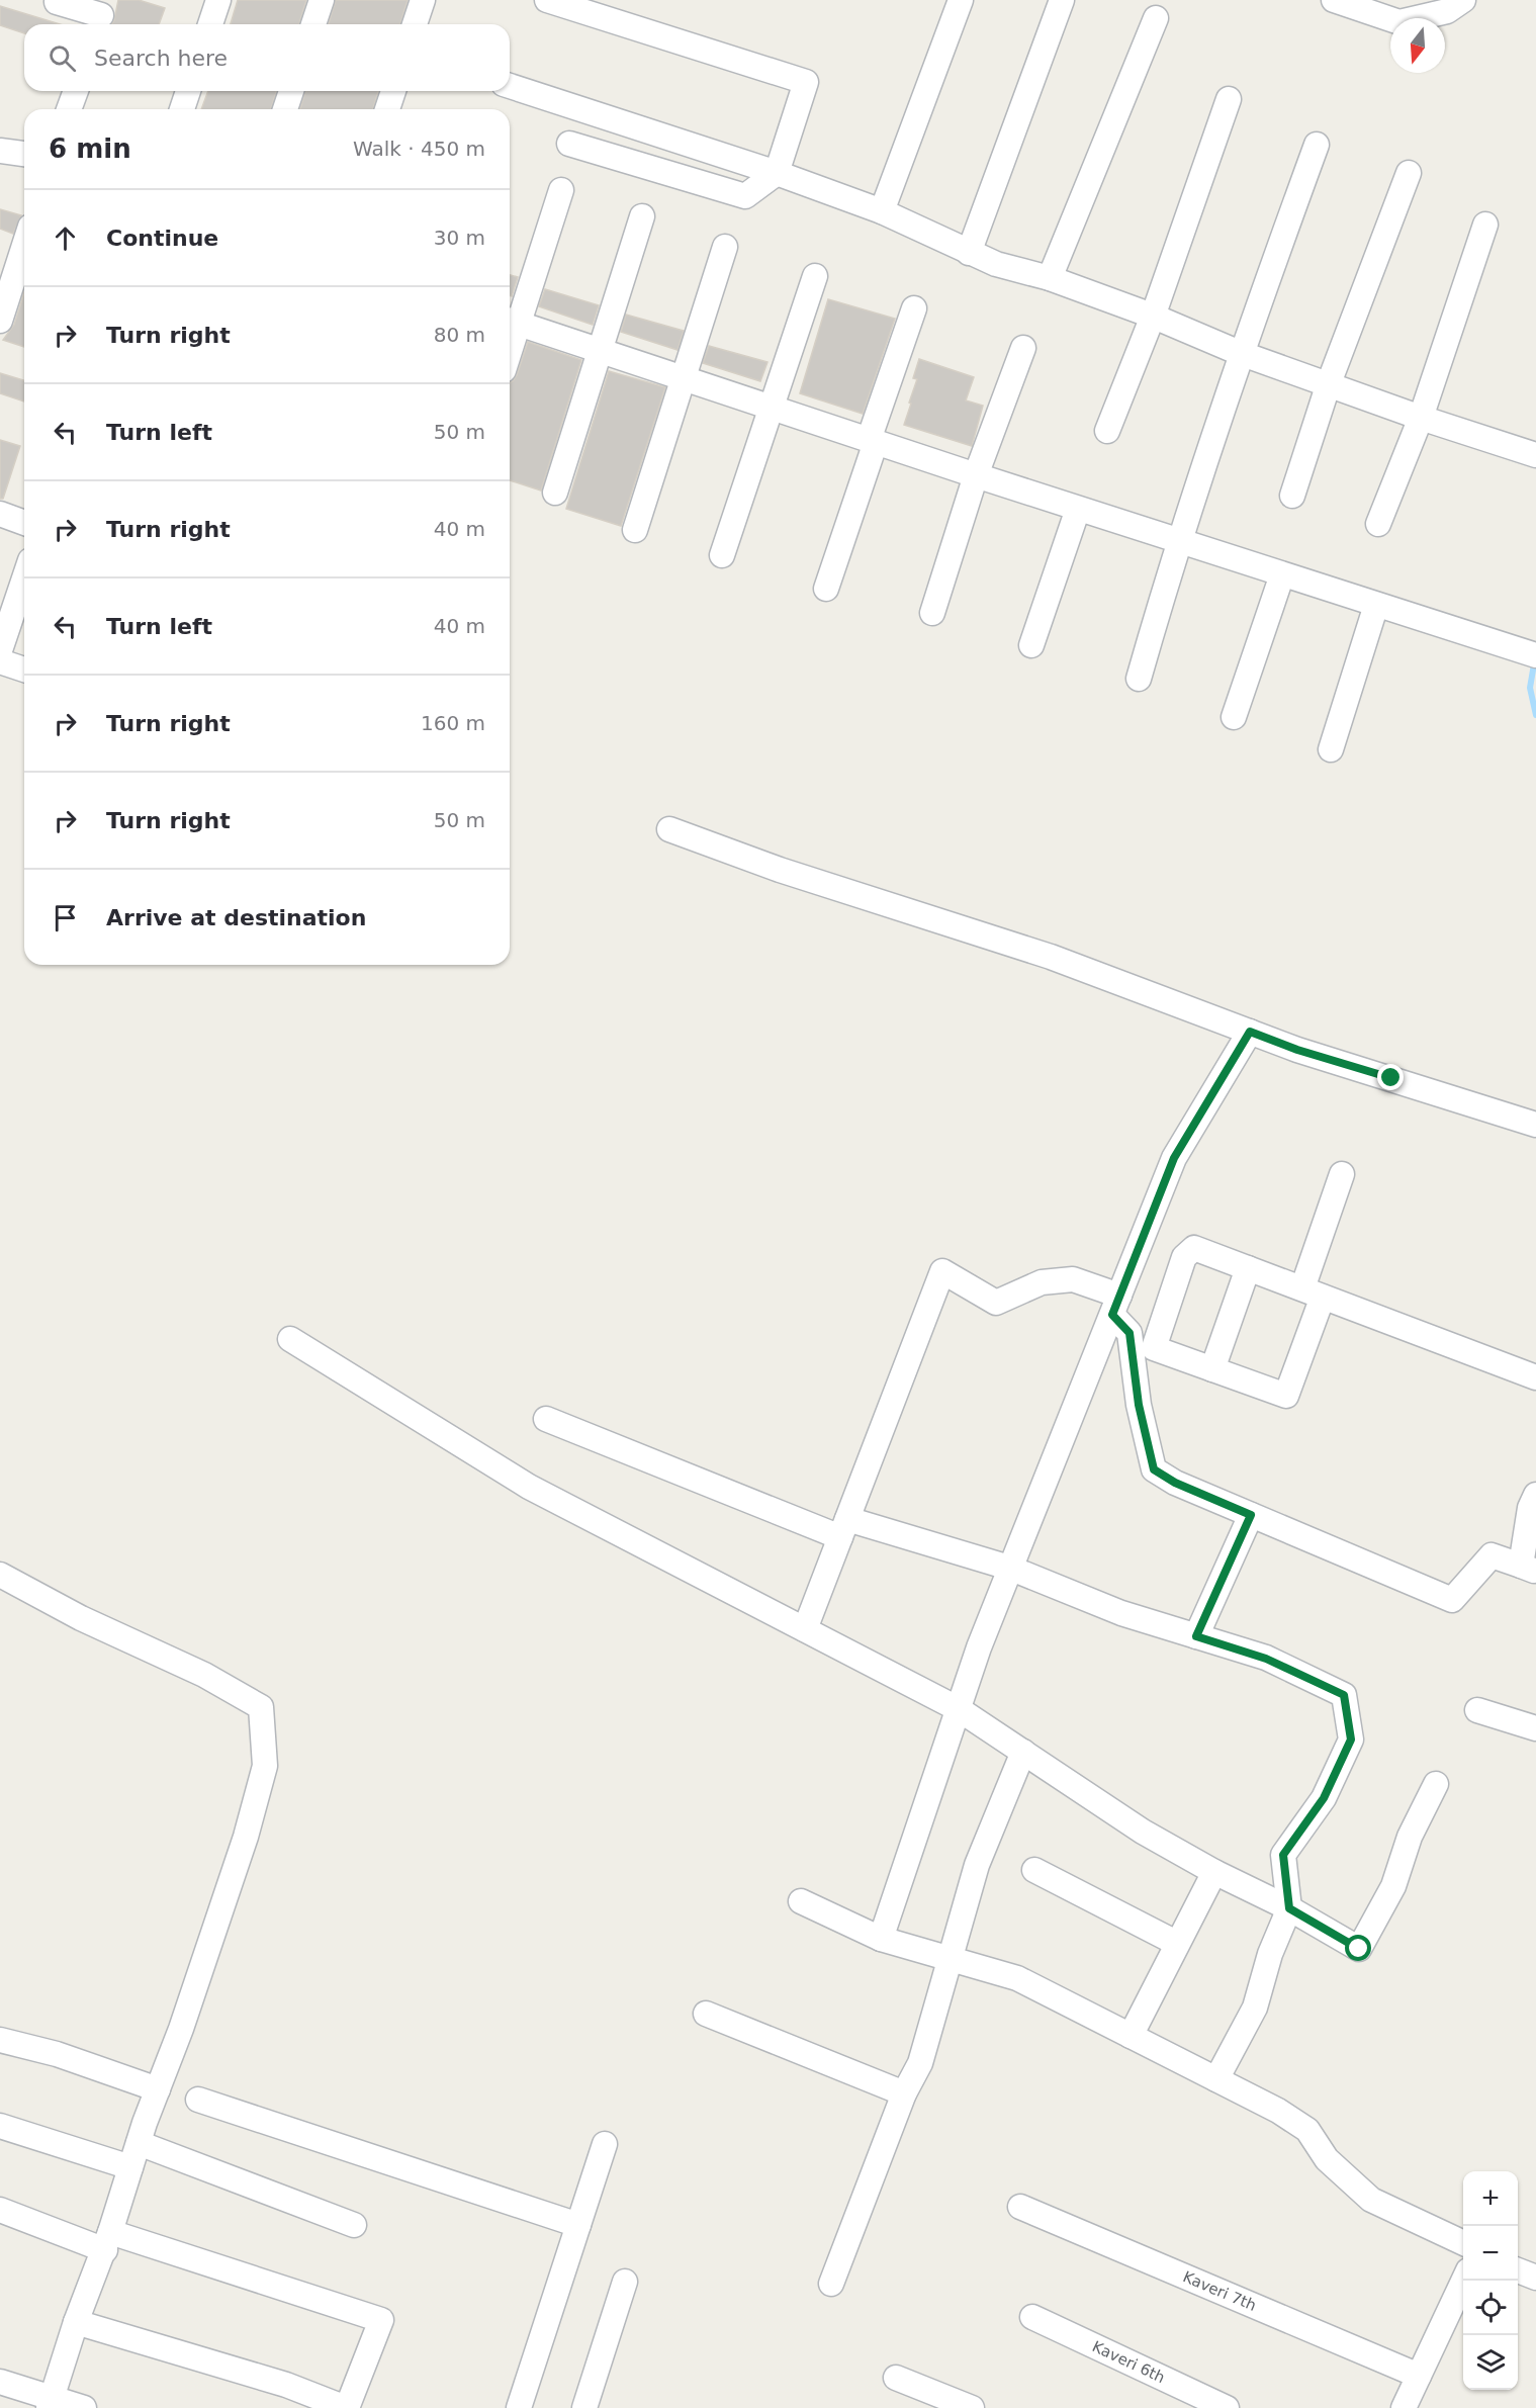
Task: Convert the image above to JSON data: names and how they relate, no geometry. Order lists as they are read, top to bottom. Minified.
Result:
{"streets":{"street":["Kaveri 7th","Kaveri 6th"]},"north":"bottom","page":{"search":"Search here","heading":["6 min","Walk · 450 m"],"list":[["Continue","30 m"],["Turn right","80 m"],["Turn left","50 m"],["Turn right","40 m"],["Turn left","40 m"],["Turn right","160 m"],["Turn right","50 m"],"Arrive at destination"],"map_buttons":["+","−"]}}
